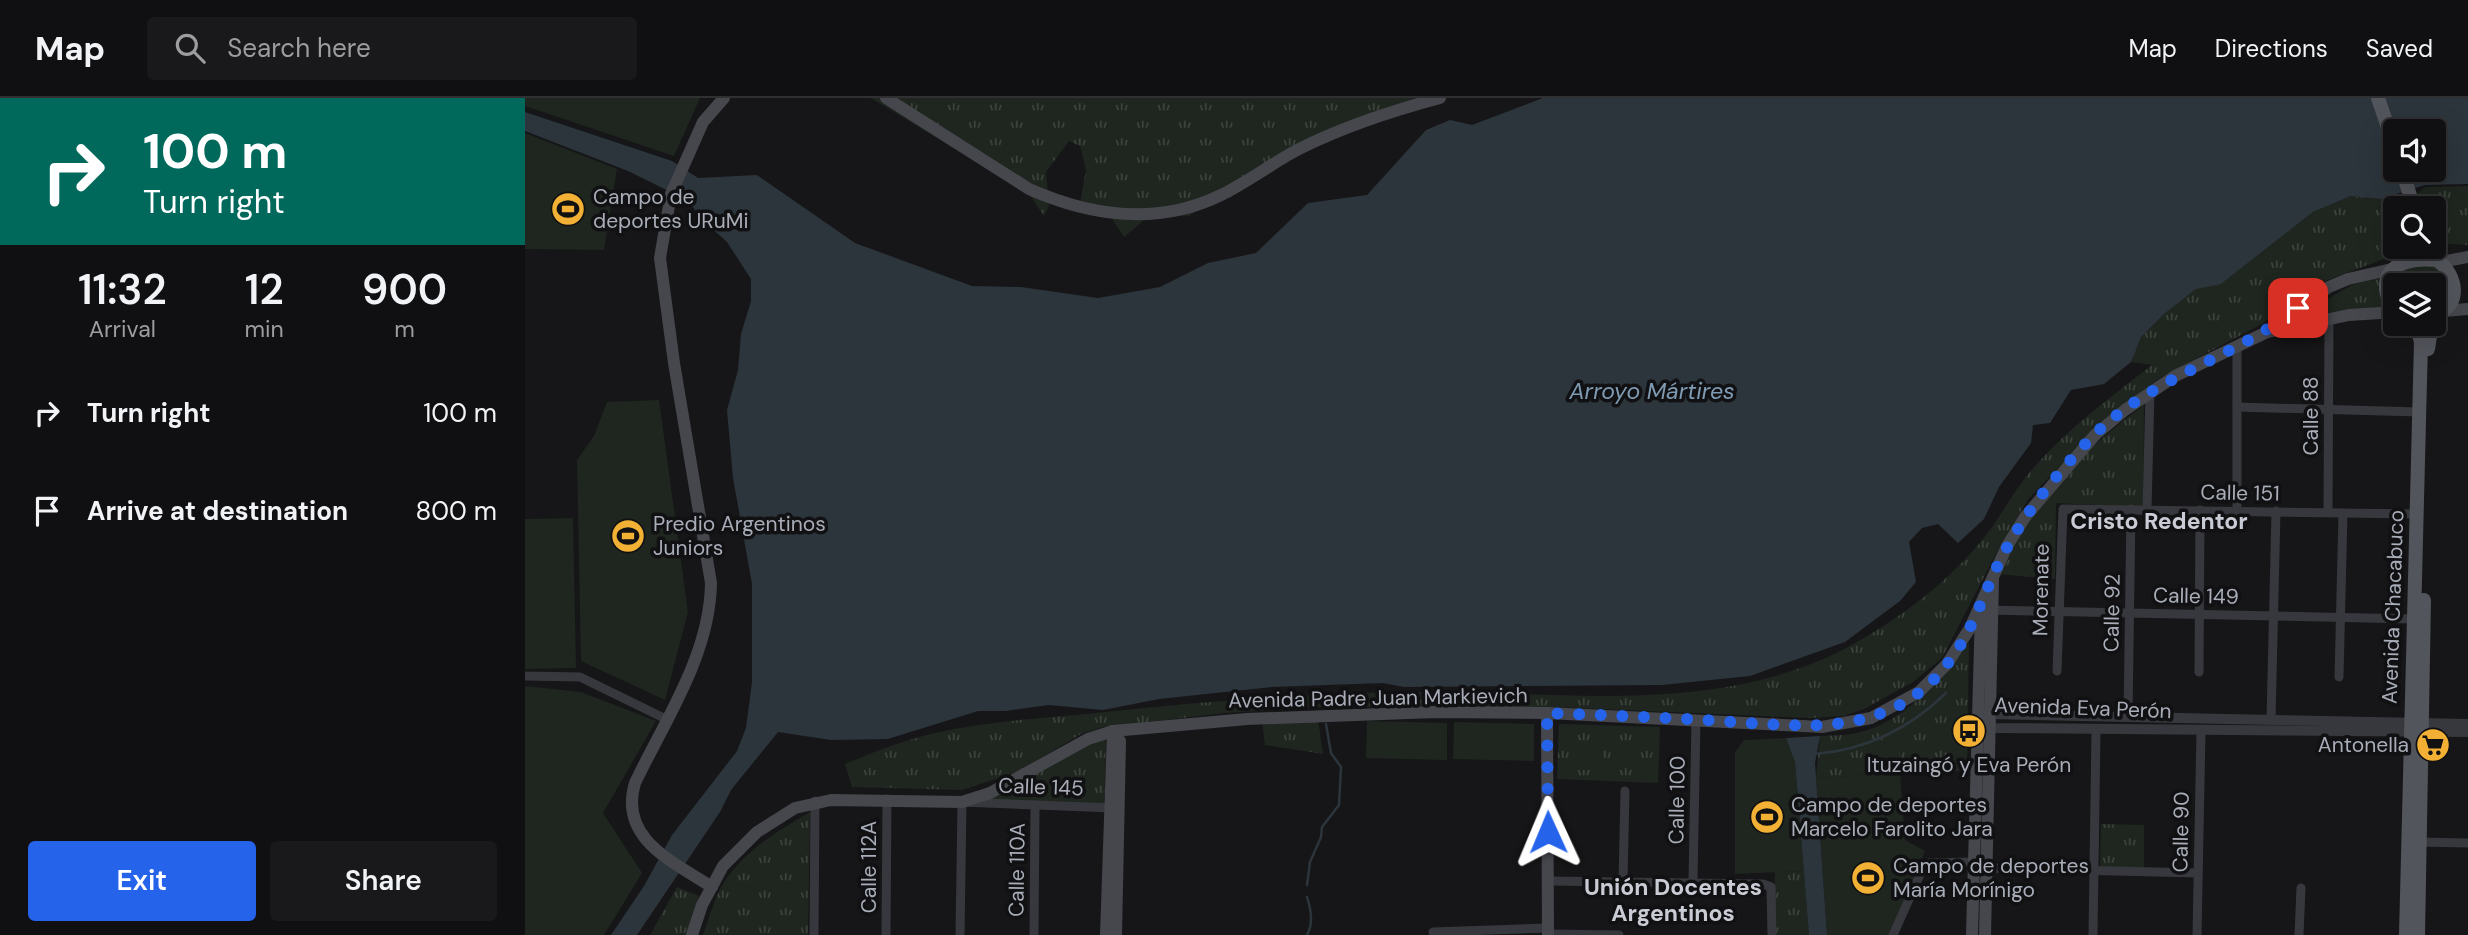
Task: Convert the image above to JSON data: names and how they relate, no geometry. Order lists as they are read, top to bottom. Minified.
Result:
{"streets":{"main road":["Avenida Chacabuco","Avenida Padre Juan Markievich"],"street":["Calle 88","Calle 151","Morenate","Calle 149","Calle 92","Avenida Eva Perón","Calle 145","Calle 100","Calle 90","Calle 112A","Calle 110A"]},"crossings":[["Calle 88","Calle 151"],["Calle 88","Avenida Padre Juan Markievich"],["Calle 151","Morenate"],["Calle 151","Avenida Chacabuco"],["Calle 151","Calle 92"],["Morenate","Calle 149"],["Calle 149","Avenida Chacabuco"],["Calle 149","Calle 92"],["Avenida Chacabuco","Avenida Eva Perón"],["Calle 92","Avenida Eva Perón"],["Avenida Padre Juan Markievich","Calle 145"],["Avenida Padre Juan Markievich","Calle 100"],["Avenida Padre Juan Markievich","Calle 112A"],["Avenida Eva Perón","Calle 90"],["Calle 145","Calle 110A"]],"districts":["Cristo Redentor","Unión Docentes Argentinos"],"water":["Arroyo Mártires"],"places":{"sports":["Campo de deportes URuMi","Predio Argentinos Juniors","Campo de deportes Marcelo Farolito Jara","Campo de deportes María Morínigo"],"bus stop":["Ituzaingó y Eva Perón"],"supermarket":["Antonella"]},"page":{"header":"Map","search":"Search here","nav":["Map","Directions","Saved"],"turn":["100 m","Turn right"],"eta":["11:32","Arrival","12","min","900","m"],"list":[{"name":"Turn right","value":"100 m"},{"name":"Arrive at destination","value":"800 m"}],"buttons":["Exit","Share"]}}
